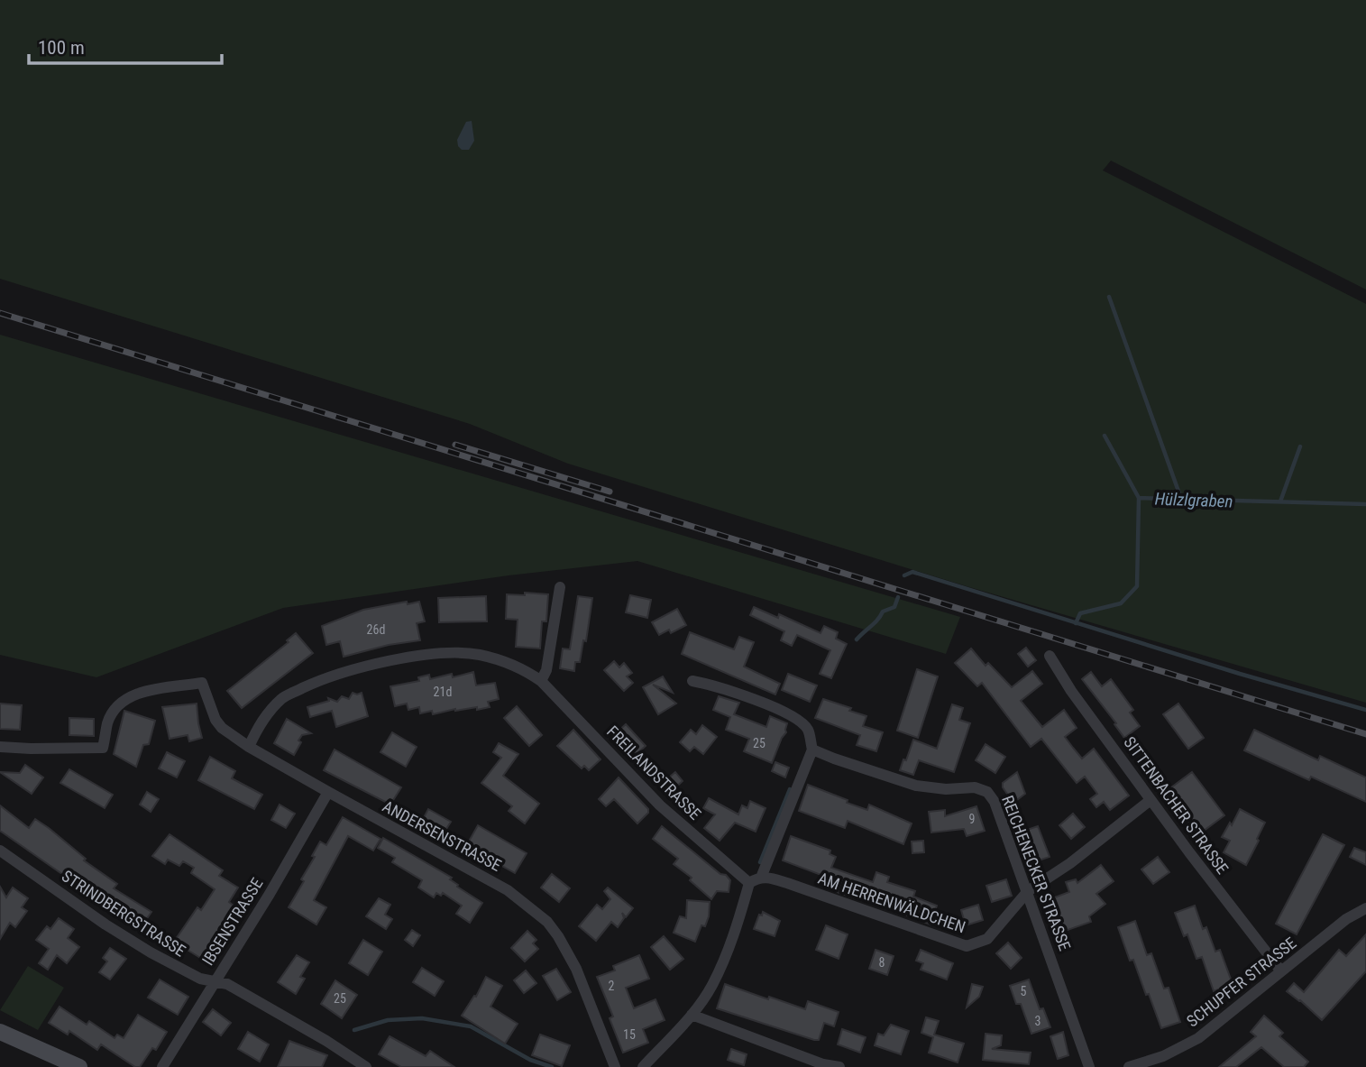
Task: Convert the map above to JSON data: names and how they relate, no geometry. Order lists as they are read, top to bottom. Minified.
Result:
{"streets":{"street":["FREILANDSTRASSE","SITTENBACHER STRASSE","ANDERSENSTRASSE","REICHENECKER STRASSE","AM HERRENWÄLDCHEN","STRINDBERGSTRASSE","IBSENSTRASSE","SCHUPFER STRASSE"]},"crossings":[["FREILANDSTRASSE","ANDERSENSTRASSE"],["SITTENBACHER STRASSE","AM HERRENWÄLDCHEN"],["SITTENBACHER STRASSE","SCHUPFER STRASSE"],["ANDERSENSTRASSE","IBSENSTRASSE"],["REICHENECKER STRASSE","AM HERRENWÄLDCHEN"],["STRINDBERGSTRASSE","IBSENSTRASSE"]],"water":["Hülzlgraben"],"house_numbers":["26d","21d","25","9","8","2","5","25","3","15"],"scale_bar":"100 m"}
